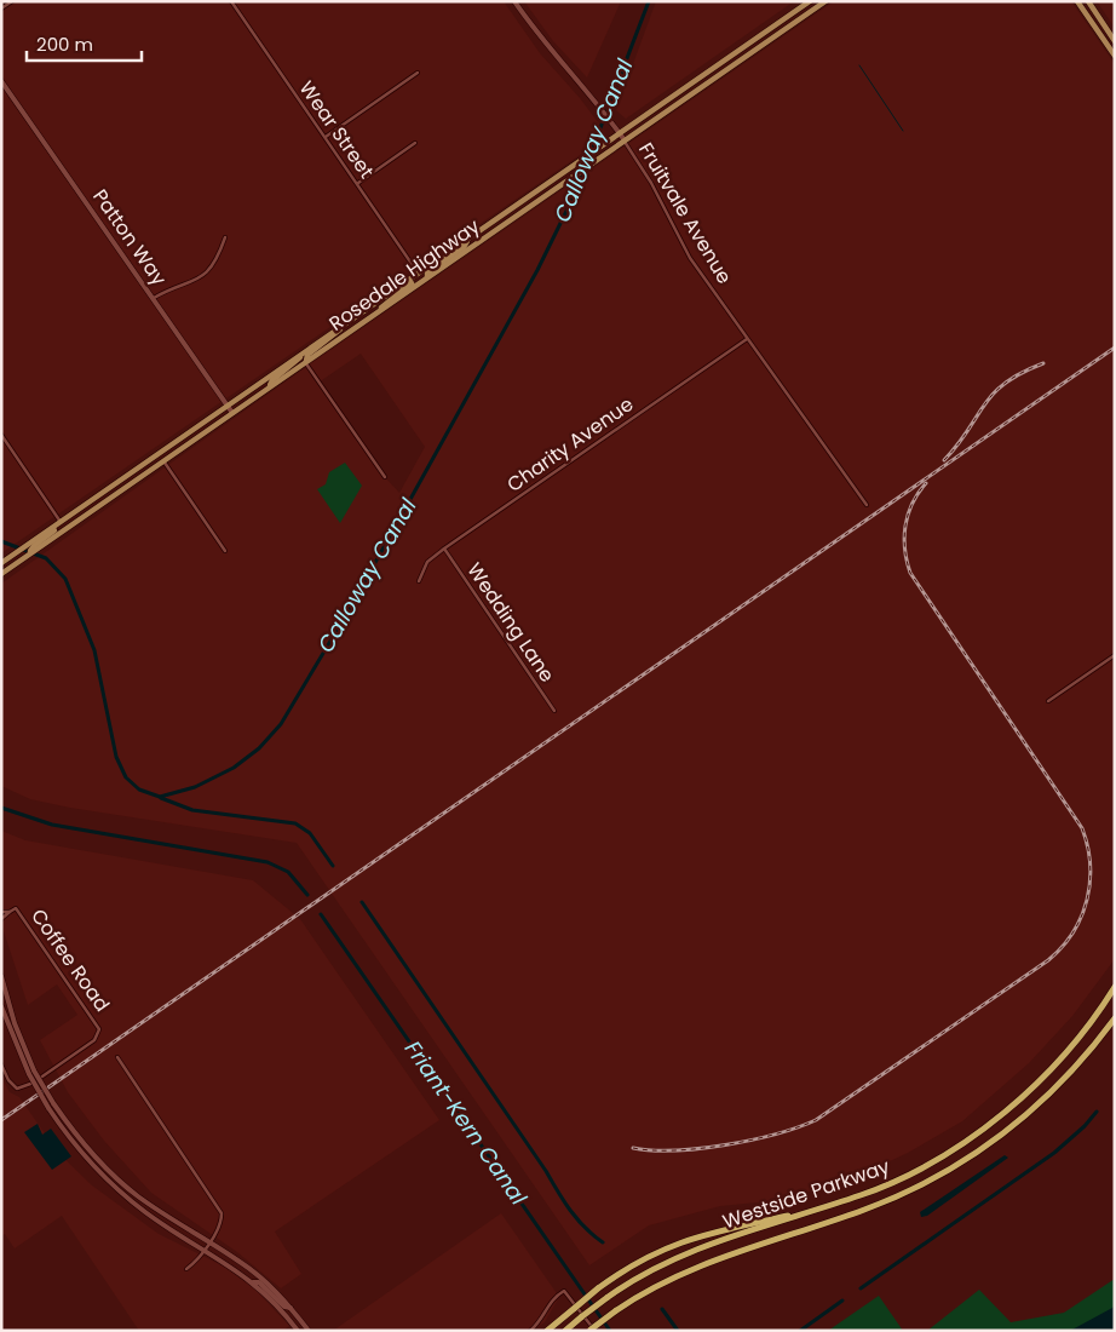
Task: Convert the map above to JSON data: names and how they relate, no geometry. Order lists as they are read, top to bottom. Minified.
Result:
{"streets":{"highway":["Westside Parkway"],"main road":["Fruitvale Avenue","Patton Way","Rosedale Highway"],"street":["Wear Street","Charity Avenue","Wedding Lane","Coffee Road"]},"crossings":[["Wear Street","Rosedale Highway"],["Fruitvale Avenue","Rosedale Highway"],["Fruitvale Avenue","Charity Avenue"],["Patton Way","Rosedale Highway"],["Charity Avenue","Wedding Lane"]],"water":["Calloway Canal","Friant-Kern Canal"],"scale_bar":"200 m"}
